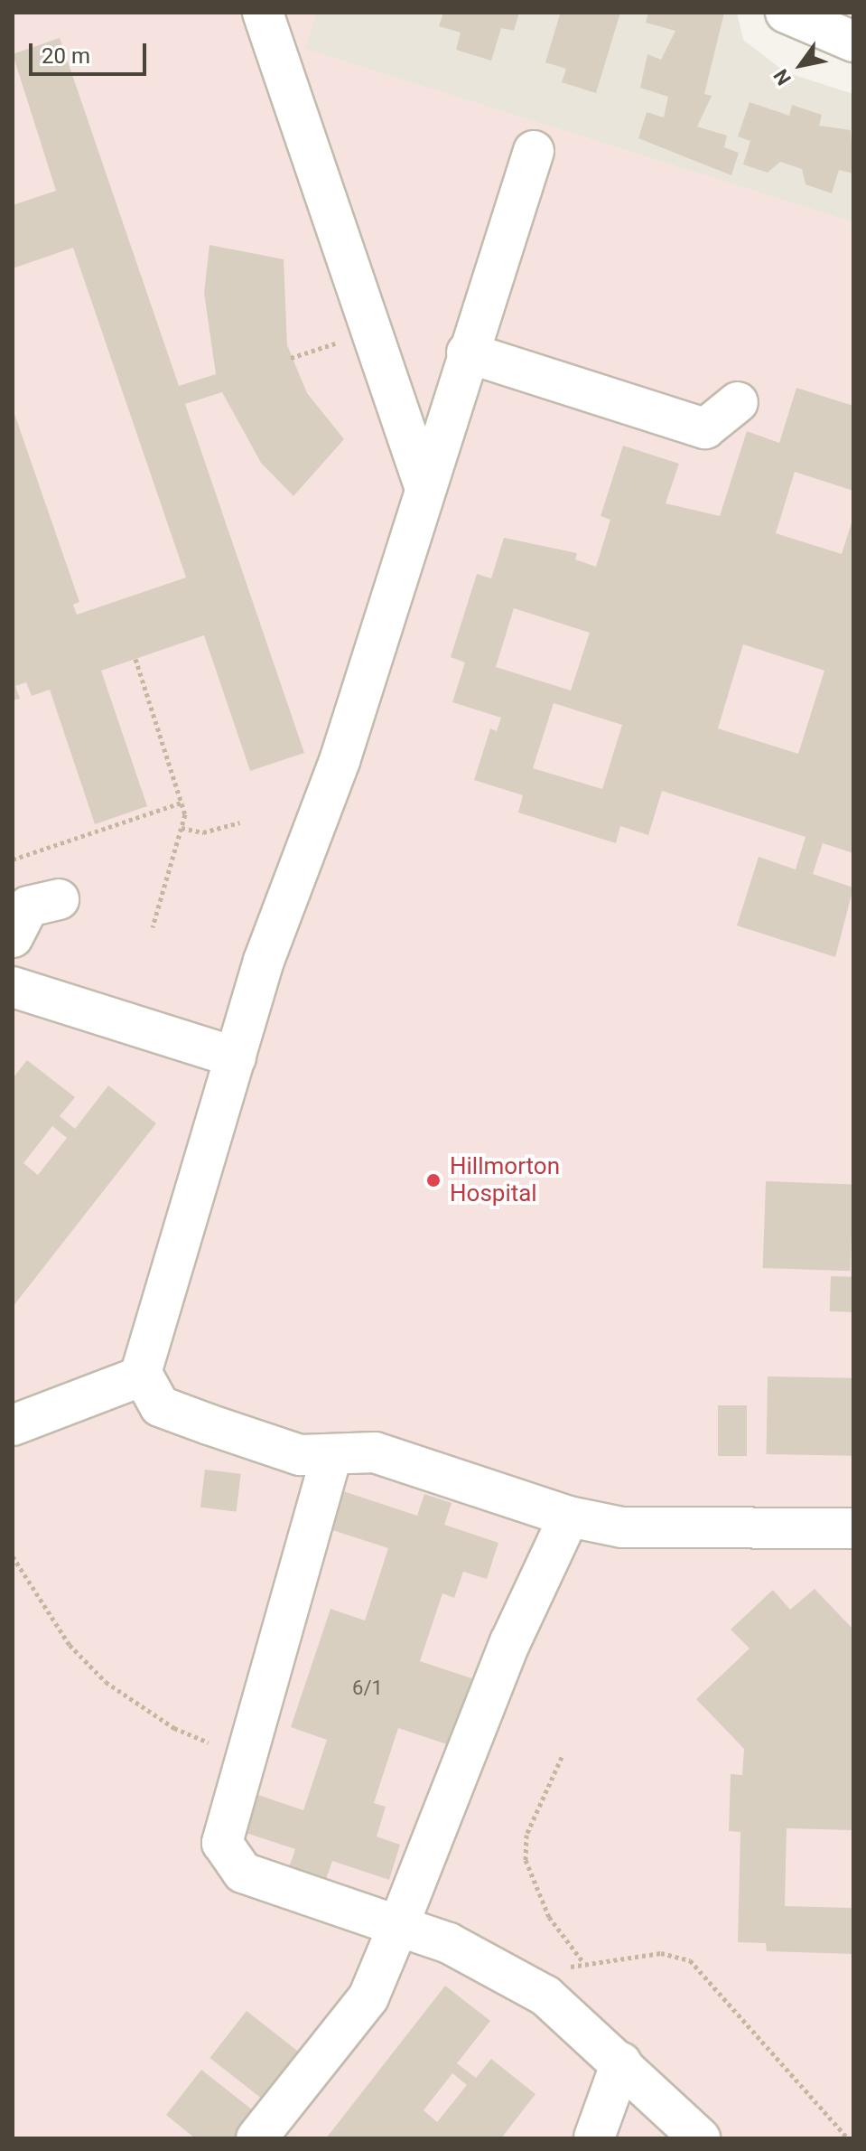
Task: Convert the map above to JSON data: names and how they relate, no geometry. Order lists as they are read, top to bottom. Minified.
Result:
{"places":["Hillmorton Hospital"],"house_numbers":["6/1"],"scale_bar":"20 m","north":"bottom left"}
